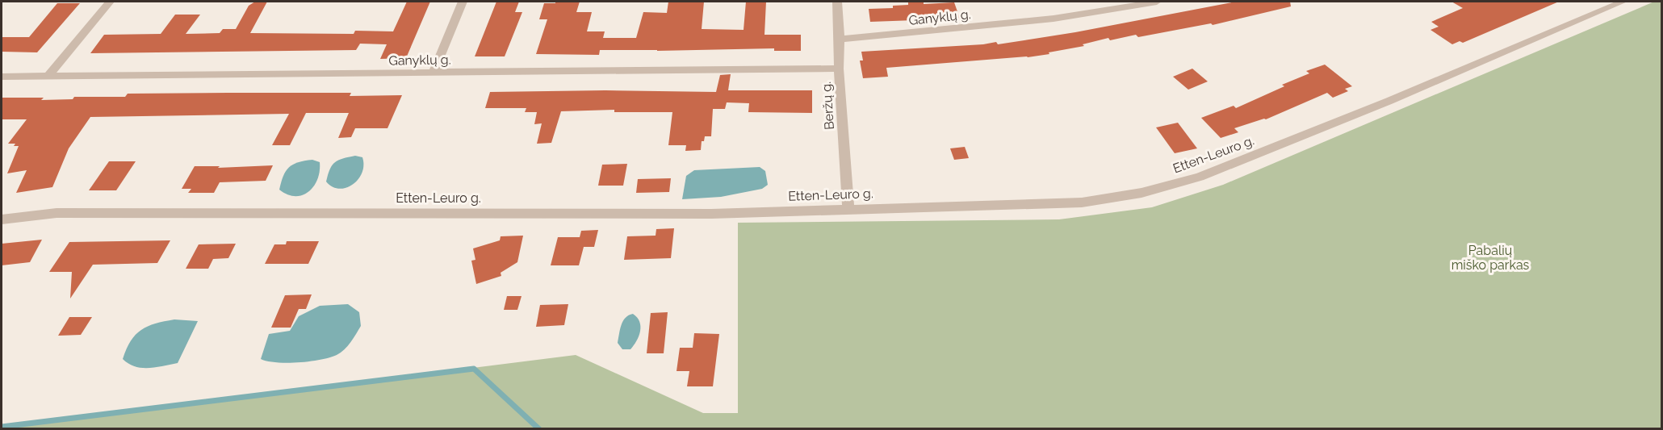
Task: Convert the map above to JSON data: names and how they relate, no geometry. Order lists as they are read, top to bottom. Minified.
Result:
{"streets":{"street":["Ganyklų g.","Beržų g.","Etten-Leuro g."]},"crossings":[["Ganyklų g.","Beržų g."],["Beržų g.","Etten-Leuro g."]],"parks":["Pabalių miško parkas"]}
